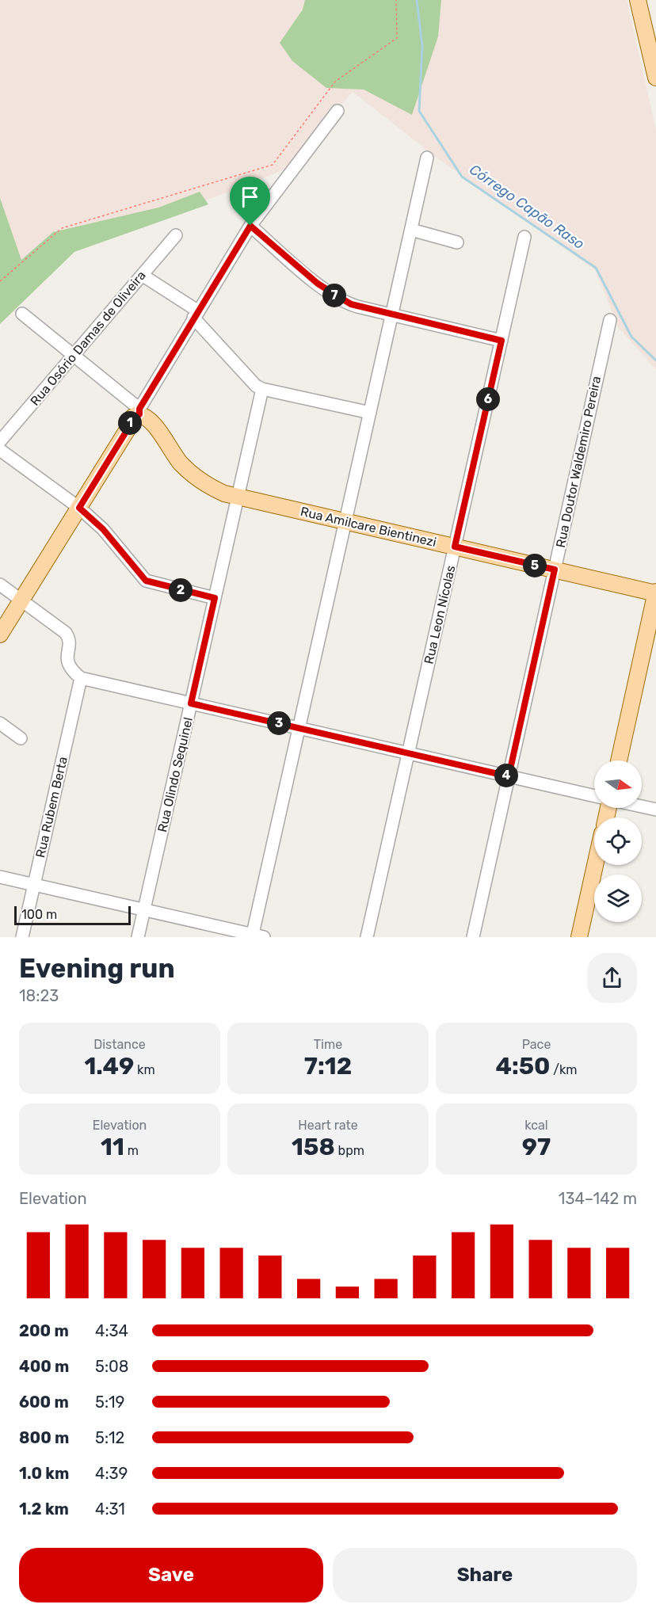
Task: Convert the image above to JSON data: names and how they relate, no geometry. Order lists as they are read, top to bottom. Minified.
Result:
{"streets":{"main road":["Rua Amilcare Bientinezi"],"street":["Rua Osório Damas de Oliveira","Rua Doutor Waldemiro Pereira","Rua Leon Nícolas","Rua Olindo Sequinel","Rua Rubem Berta"]},"crossings":[["Rua Osório Damas de Oliveira","Rua Amilcare Bientinezi"],["Rua Doutor Waldemiro Pereira","Rua Amilcare Bientinezi"],["Rua Amilcare Bientinezi","Rua Leon Nícolas"],["Rua Amilcare Bientinezi","Rua Olindo Sequinel"]],"water":["Córrego Capão Raso"],"scale_bar":"100 m","north":"right","page":{"pins":["7","6","1","5","2","3","4"],"scale":"100 m","heading":["Evening run","18:23"],"stats":[["Distance","1.49 km"],["Time","7:12"],["Pace","4:50 /km"],["Elevation","11 m"],["Heart rate","158 bpm"],["kcal","97"]],"chart":["Elevation","134–142 m"],"list":[{"name":"200 m","note":"4:34"},{"name":"400 m","note":"5:08"},{"name":"600 m","note":"5:19"},{"name":"800 m","note":"5:12"},{"name":"1.0 km","note":"4:39"},{"name":"1.2 km","note":"4:31"}],"buttons":["Save","Share"]}}
